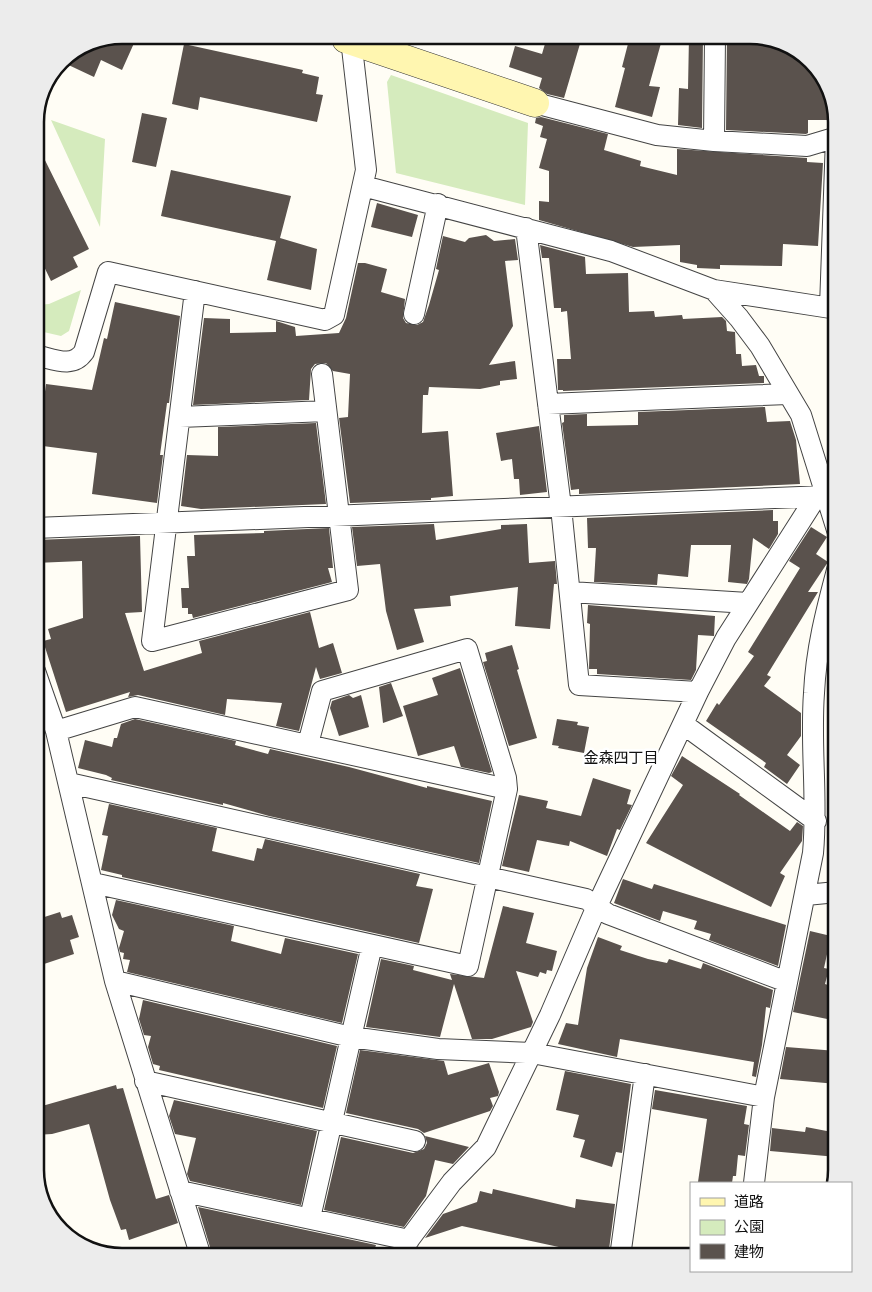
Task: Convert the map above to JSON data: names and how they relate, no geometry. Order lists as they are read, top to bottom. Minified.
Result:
{"districts":["金森四丁目"],"legend":["道路","公園","建物"]}
